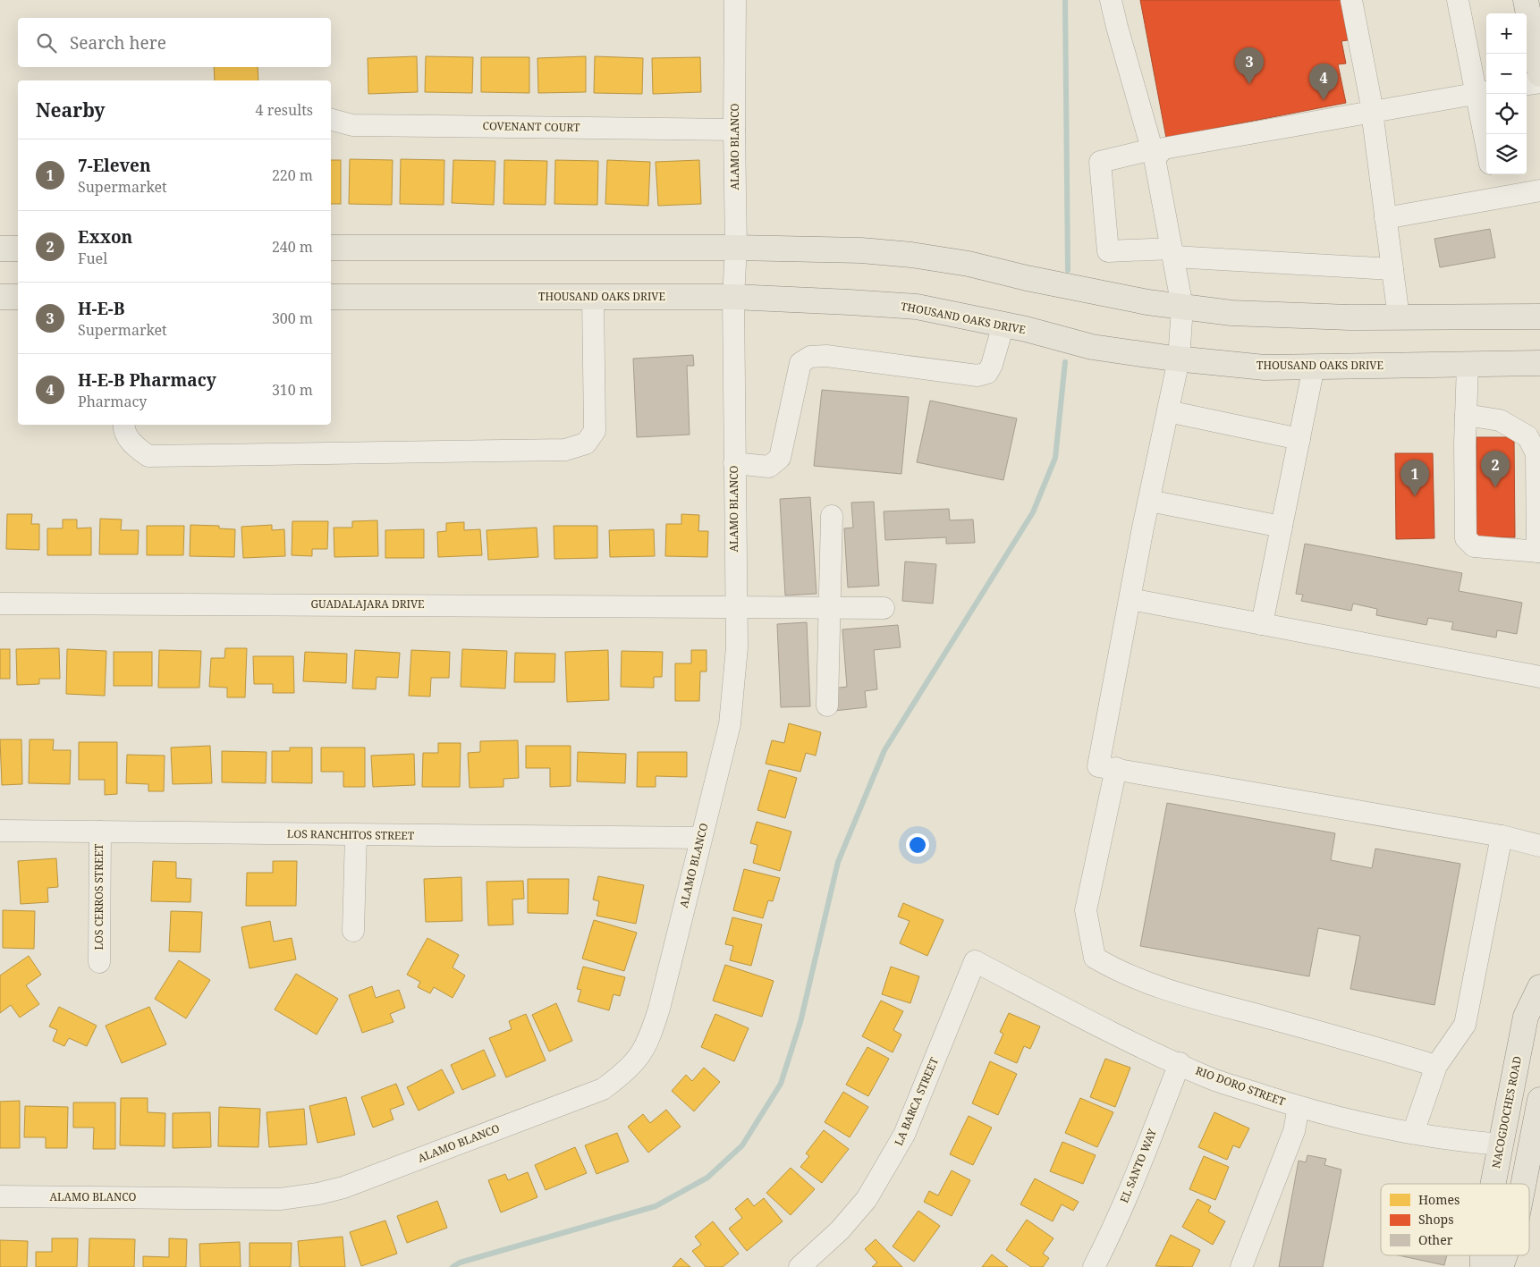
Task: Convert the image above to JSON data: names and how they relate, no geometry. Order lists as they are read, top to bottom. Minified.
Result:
{"streets":{"main road":["THOUSAND OAKS DRIVE","NACOGDOCHES ROAD"],"street":["COVENANT COURT","ALAMO BLANCO","GUADALAJARA DRIVE","LOS RANCHITOS STREET","LOS CERROS STREET","RIO DORO STREET","LA BARCA STREET","EL SANTO WAY"]},"crossings":[["COVENANT COURT","ALAMO BLANCO"],["ALAMO BLANCO","THOUSAND OAKS DRIVE"],["ALAMO BLANCO","GUADALAJARA DRIVE"],["ALAMO BLANCO","LOS RANCHITOS STREET"],["LOS RANCHITOS STREET","LOS CERROS STREET"],["RIO DORO STREET","LA BARCA STREET"],["RIO DORO STREET","NACOGDOCHES ROAD"],["RIO DORO STREET","EL SANTO WAY"]],"legend":["Homes","Shops","Other"],"page":{"map_buttons":["+","−"],"search":"Search here","pins":["3","4","2","1"],"heading":["Nearby","4 results"],"list":[{"mark":"1","name":"7-Eleven","note":"Supermarket","value":"220 m"},{"mark":"2","name":"Exxon","note":"Fuel","value":"240 m"},{"mark":"3","name":"H-E-B","note":"Supermarket","value":"300 m"},{"mark":"4","name":"H-E-B Pharmacy","note":"Pharmacy","value":"310 m"}]}}
